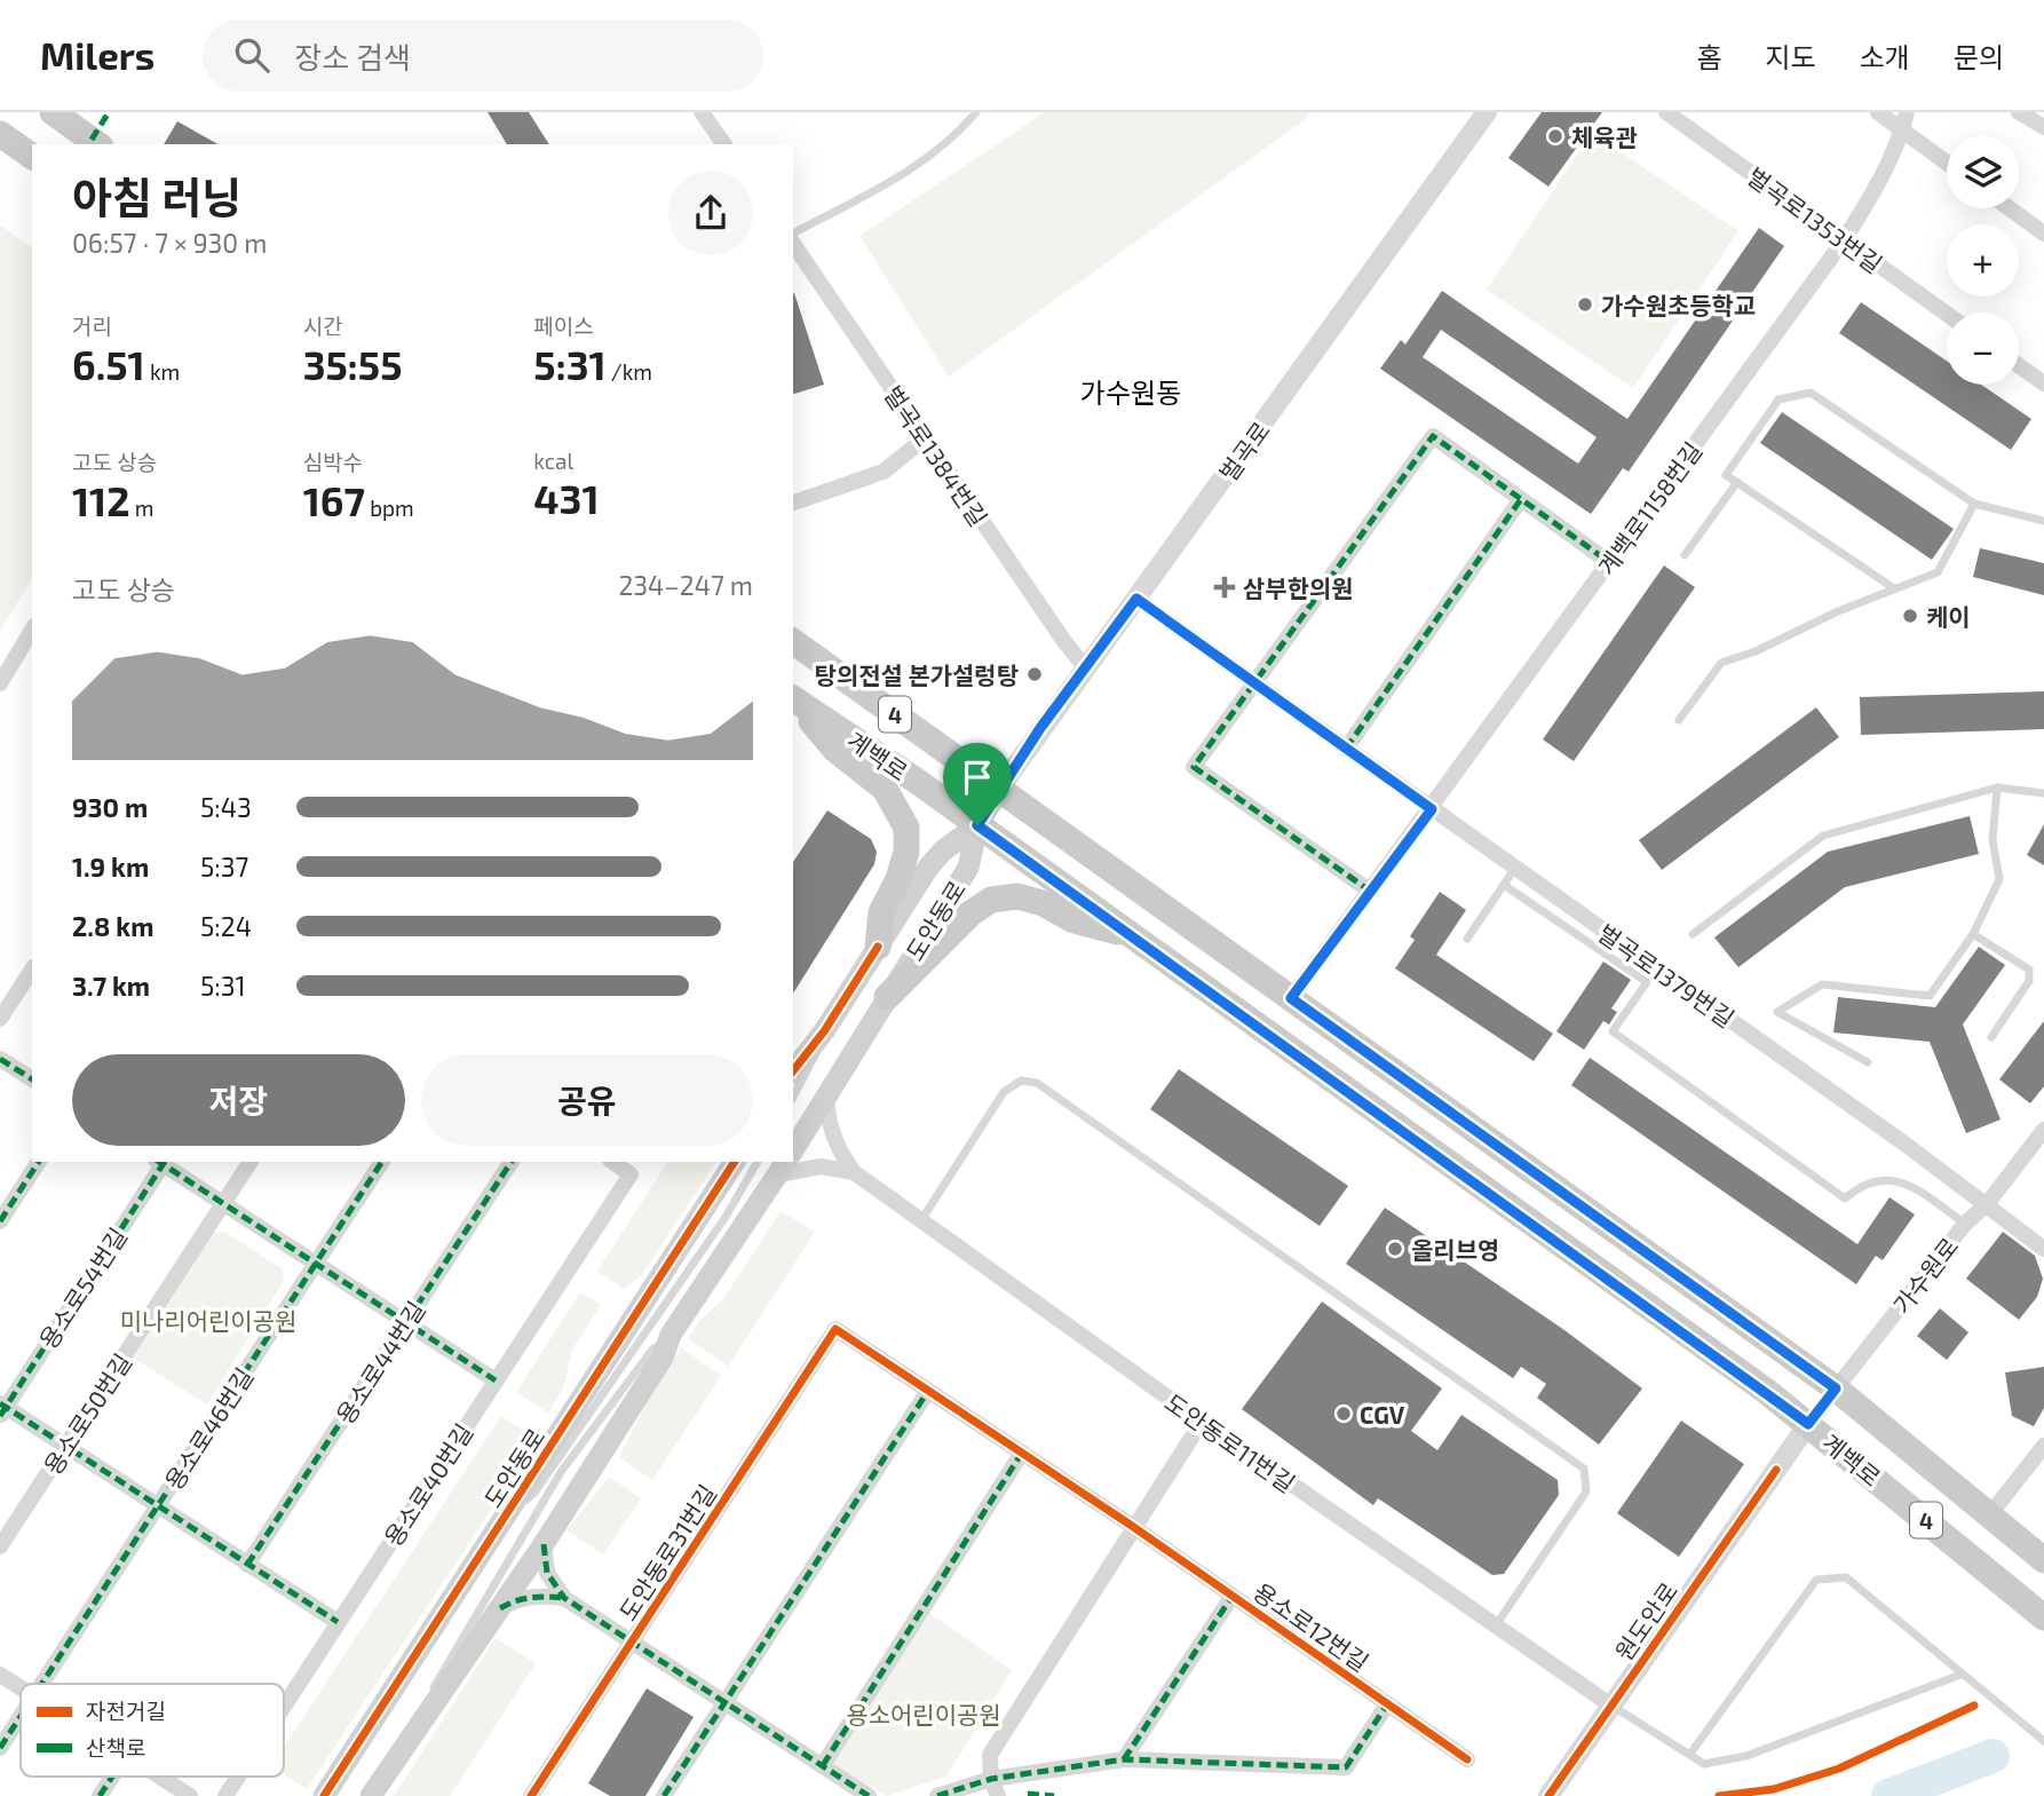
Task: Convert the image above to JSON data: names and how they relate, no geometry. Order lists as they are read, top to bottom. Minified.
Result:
{"streets":{"main road":["4","계백로","도안동로"],"street":["벌곡로1353번길","벌곡로","벌곡로1384번길","계백로1158번길","벌곡로1379번길","가수원로","용소로54번길","용소로44번길","용소로50번길","용소로46번길","도안동로11번길","용소로40번길","도안동로31번길","원도안로","용소로12번길"]},"crossings":[["벌곡로1353번길","계백로1158번길"],["벌곡로","벌곡로1384번길"],["벌곡로","계백로"],["벌곡로","벌곡로1379번길"],["계백로1158번길","계백로"],["계백로1158번길","벌곡로1379번길"],["계백로","도안동로"],["계백로","가수원로"],["계백로","원도안로"],["벌곡로1379번길","가수원로"],["가수원로","원도안로"],["도안동로11번길","원도안로"],["도안동로31번길","용소로12번길"]],"districts":["가수원동"],"parks":["미나리어린이공원","용소어린이공원"],"places":{"other":["체육관","가수원초등학교","케이","탕의전설 본가설렁탕","올리브영","CGV"],"health":["삼부한의원"]},"legend":["자전거길","산책로"],"page":{"header":"Milers","search":"장소 검색","nav":["홈","지도","소개","문의"],"map_buttons":["+","−"],"heading":["아침 러닝","06:57 · 7 × 930 m"],"stats":[["거리","6.51 km"],["시간","35:55"],["페이스","5:31 /km"],["고도 상승","112 m"],["심박수","167 bpm"],["kcal","431"]],"chart":["고도 상승","234–247 m"],"list":[{"name":"930 m","note":"5:43"},{"name":"1.9 km","note":"5:37"},{"name":"2.8 km","note":"5:24"},{"name":"3.7 km","note":"5:31"}],"buttons":["저장","공유"]}}
